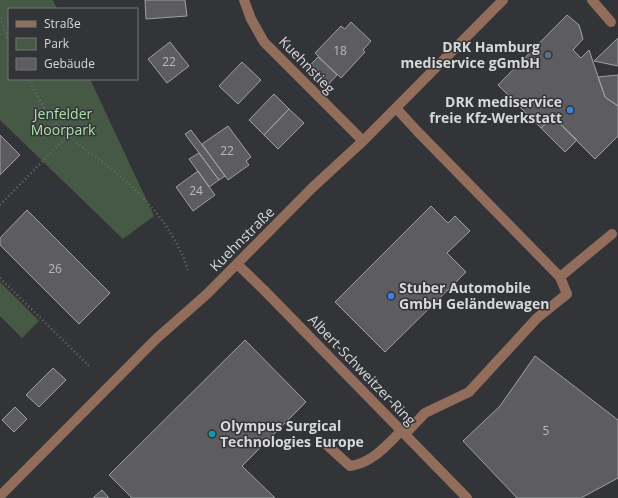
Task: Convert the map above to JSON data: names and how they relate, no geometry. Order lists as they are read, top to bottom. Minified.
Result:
{"streets":{"street":["Kuehnstieg","Kuehnstraße","Albert-Schweitzer-Ring"]},"crossings":[["Kuehnstieg","Kuehnstraße"],["Kuehnstraße","Albert-Schweitzer-Ring"]],"parks":["Jenfelder Moorpark"],"places":["DRK Hamburg mediservice gGmbH","DRK mediservice freie Kfz-Werkstatt","Stuber Automobile GmbH Geländewagen","Olympus Surgical Technologies Europe"],"house_numbers":["18","22","22","24","26","5"],"legend":["Straße","Park","Gebäude"]}
